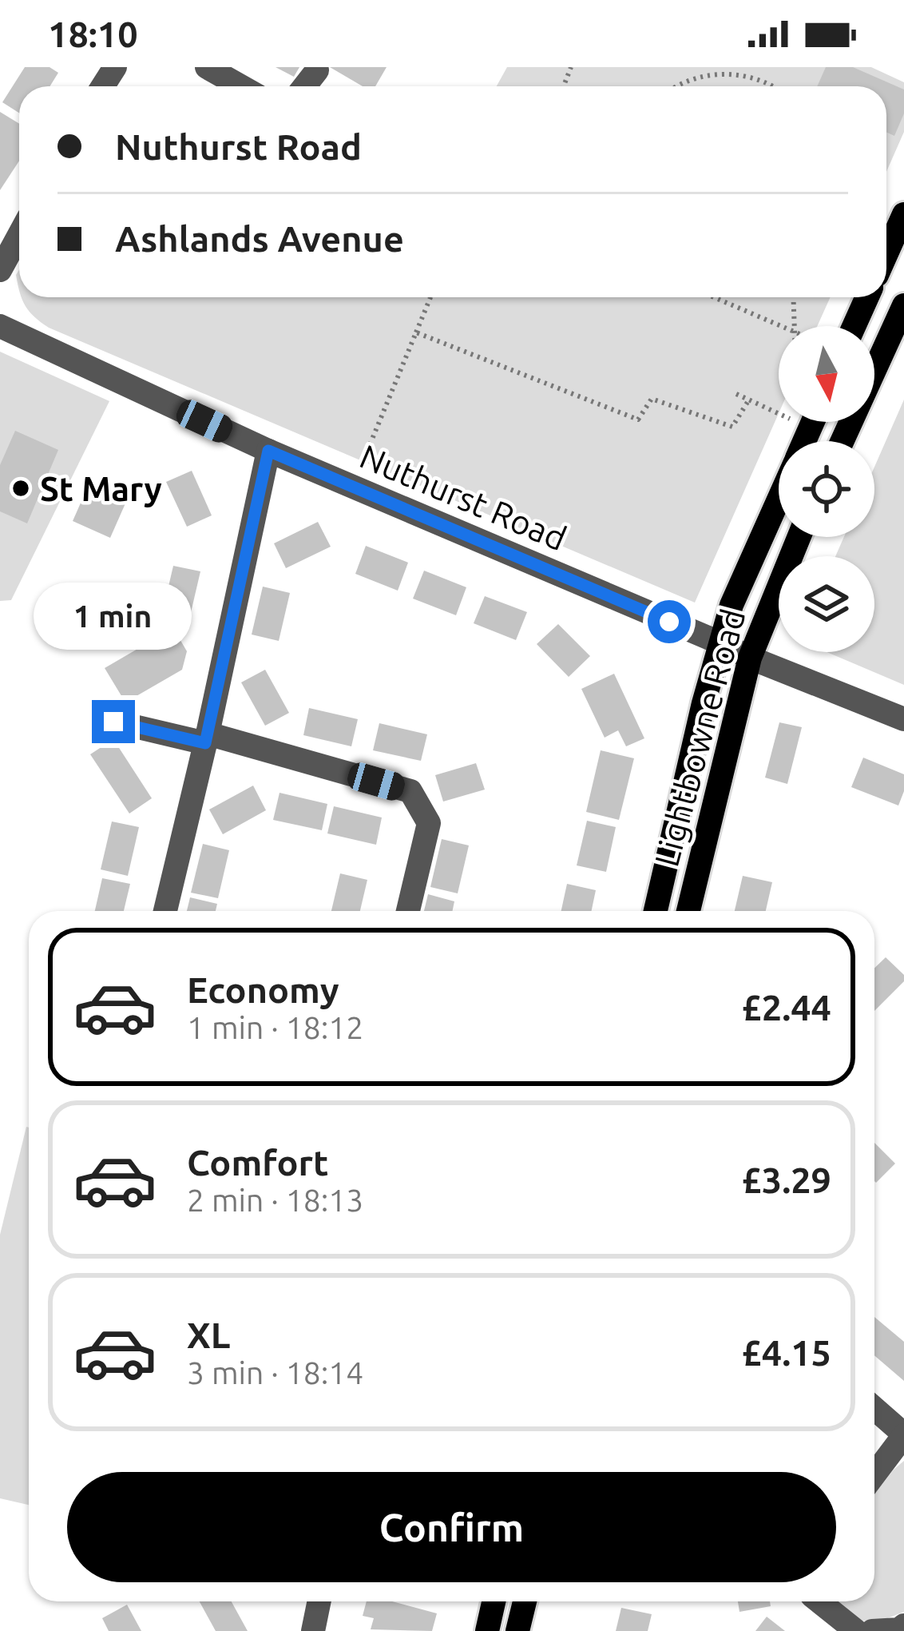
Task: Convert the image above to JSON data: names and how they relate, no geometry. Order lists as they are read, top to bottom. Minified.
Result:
{"streets":{"main road":["Lightbowne Road"],"street":["Nuthurst Road"]},"crossings":[["Nuthurst Road","Lightbowne Road"]],"places":["St Mary"],"north":"bottom","page":{"status":"18:10","banner":["Nuthurst Road","Ashlands Avenue"],"bubble":"1 min","list":[{"name":"Economy","note":"1 min · 18:12","value":"£2.44"},{"name":"Comfort","note":"2 min · 18:13","value":"£3.29"},{"name":"XL","note":"3 min · 18:14","value":"£4.15"}],"buttons":"Confirm"}}
